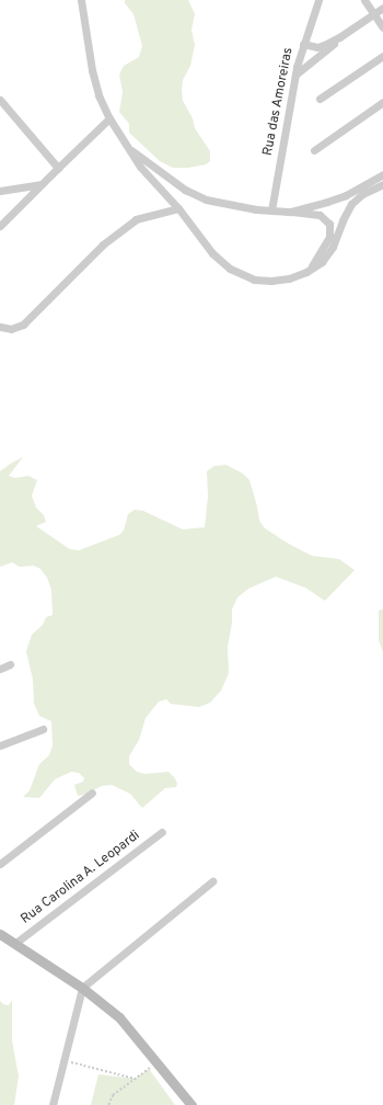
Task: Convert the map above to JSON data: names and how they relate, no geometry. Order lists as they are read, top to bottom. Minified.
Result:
{"streets":{"street":["Rua das Amoreiras","Rua Carolina A. Leopardi"]}}
